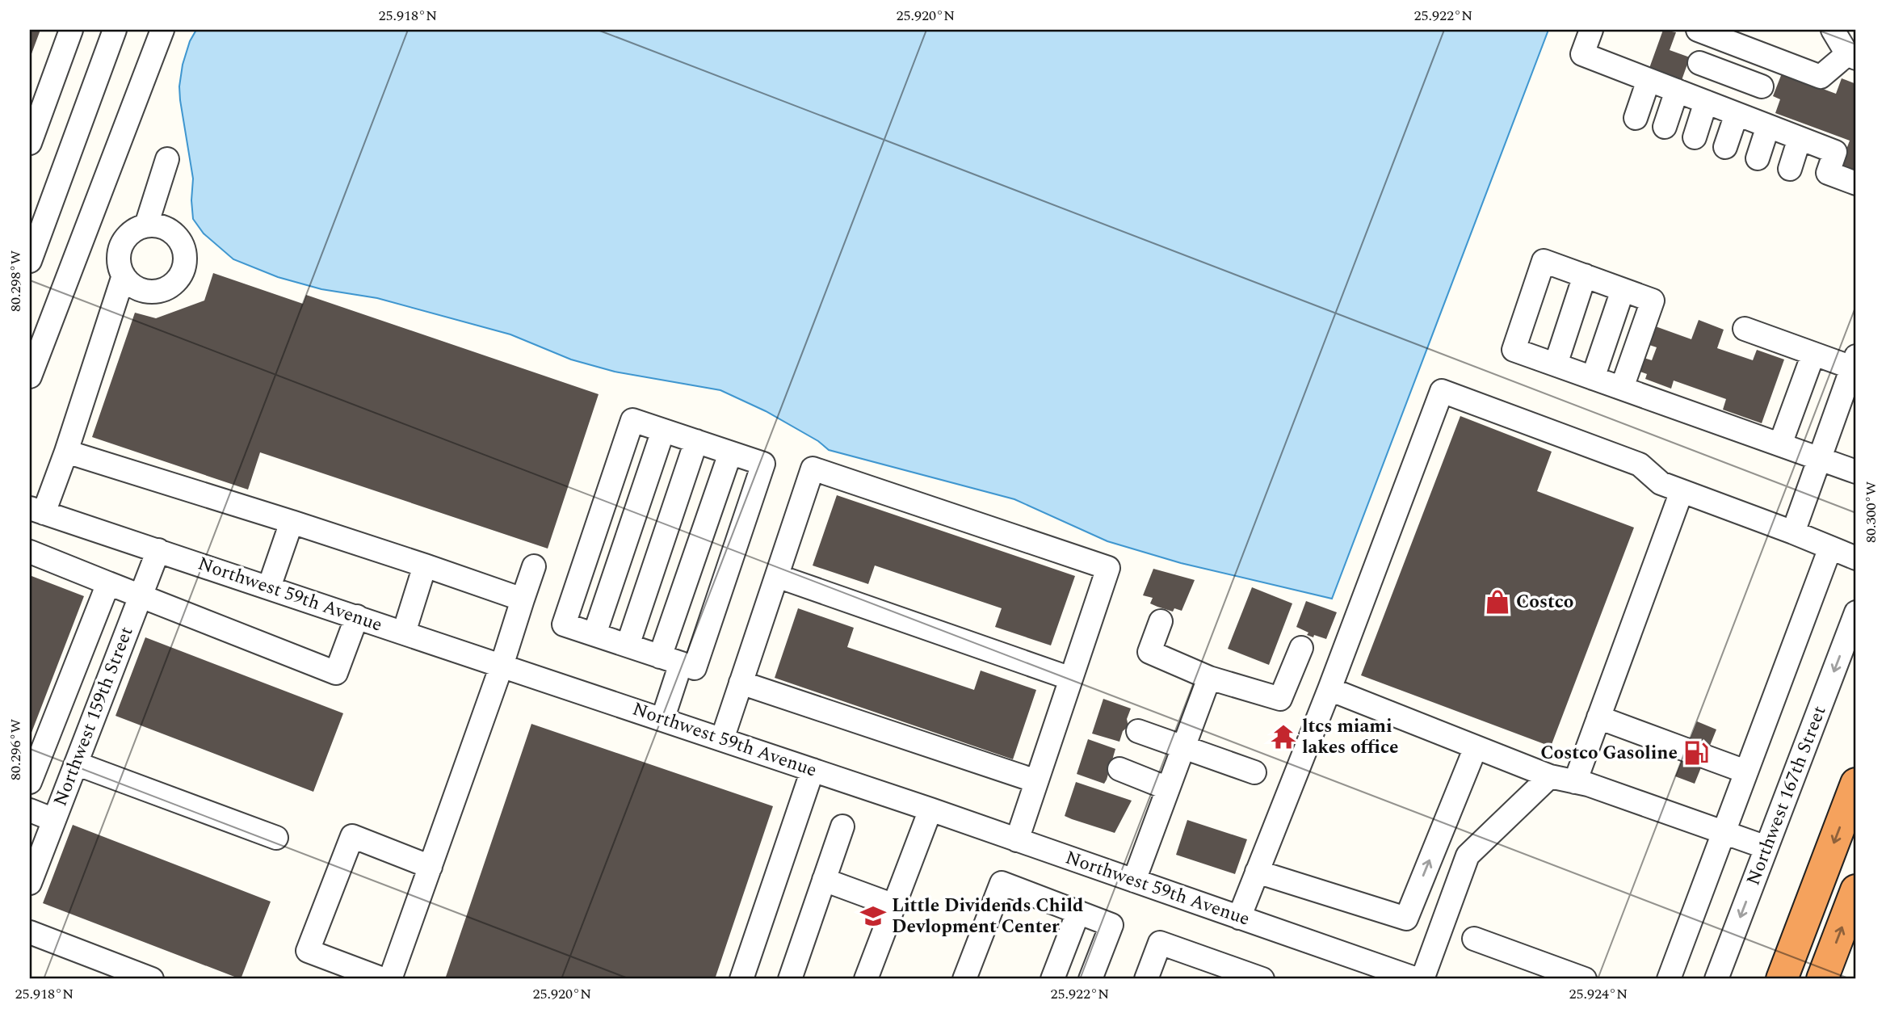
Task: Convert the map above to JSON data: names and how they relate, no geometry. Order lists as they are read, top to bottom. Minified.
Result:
{"streets":{"street":["Northwest 59th Avenue","Northwest 159th Street","Northwest 167th Street"]},"crossings":[["Northwest 59th Avenue","Northwest 159th Street"]],"places":{"shop":["Costco"],"temple":["ltcs miami lakes office"],"fuel station":["Costco Gasoline"],"school or university":["Little Dividends Child Devlopment Center"]},"coordinates":["25.918°N","25.920°N","25.922°N","80.298°W","80.300°W","80.296°W","25.924°N"]}
